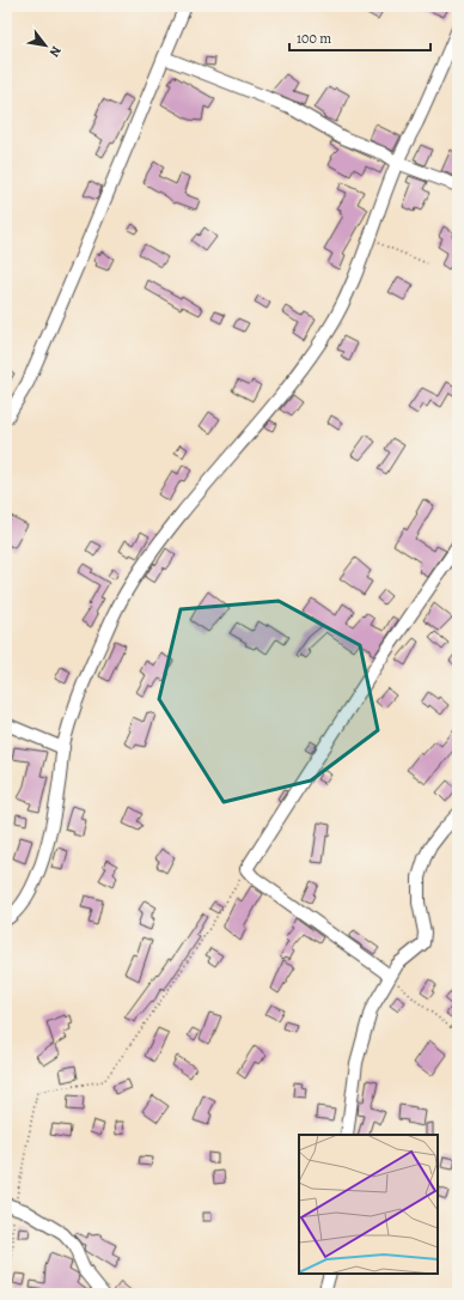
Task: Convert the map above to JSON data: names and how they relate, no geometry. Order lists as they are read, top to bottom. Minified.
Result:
{"scale_bar":"100 m","north":"bottom right"}
